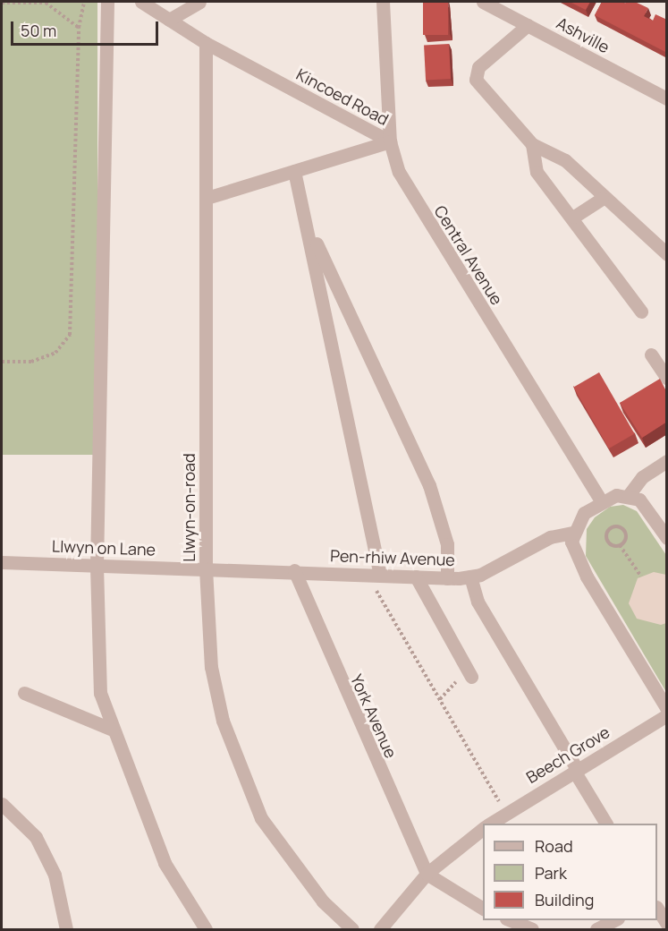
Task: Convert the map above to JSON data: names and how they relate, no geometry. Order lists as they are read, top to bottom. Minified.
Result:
{"streets":{"street":["Ashville","Kincoed Road","Central Avenue","Llwyn-on-road","Llwyn on Lane","Pen-rhiw Avenue","York Avenue","Beech Grove"]},"crossings":[["Kincoed Road","Central Avenue"],["Kincoed Road","Llwyn-on-road"],["Llwyn-on-road","Llwyn on Lane"],["Llwyn-on-road","Pen-rhiw Avenue"],["Llwyn on Lane","Pen-rhiw Avenue"],["Pen-rhiw Avenue","York Avenue"],["York Avenue","Beech Grove"]],"legend":["Road","Park","Building"],"scale_bar":"50 m"}
